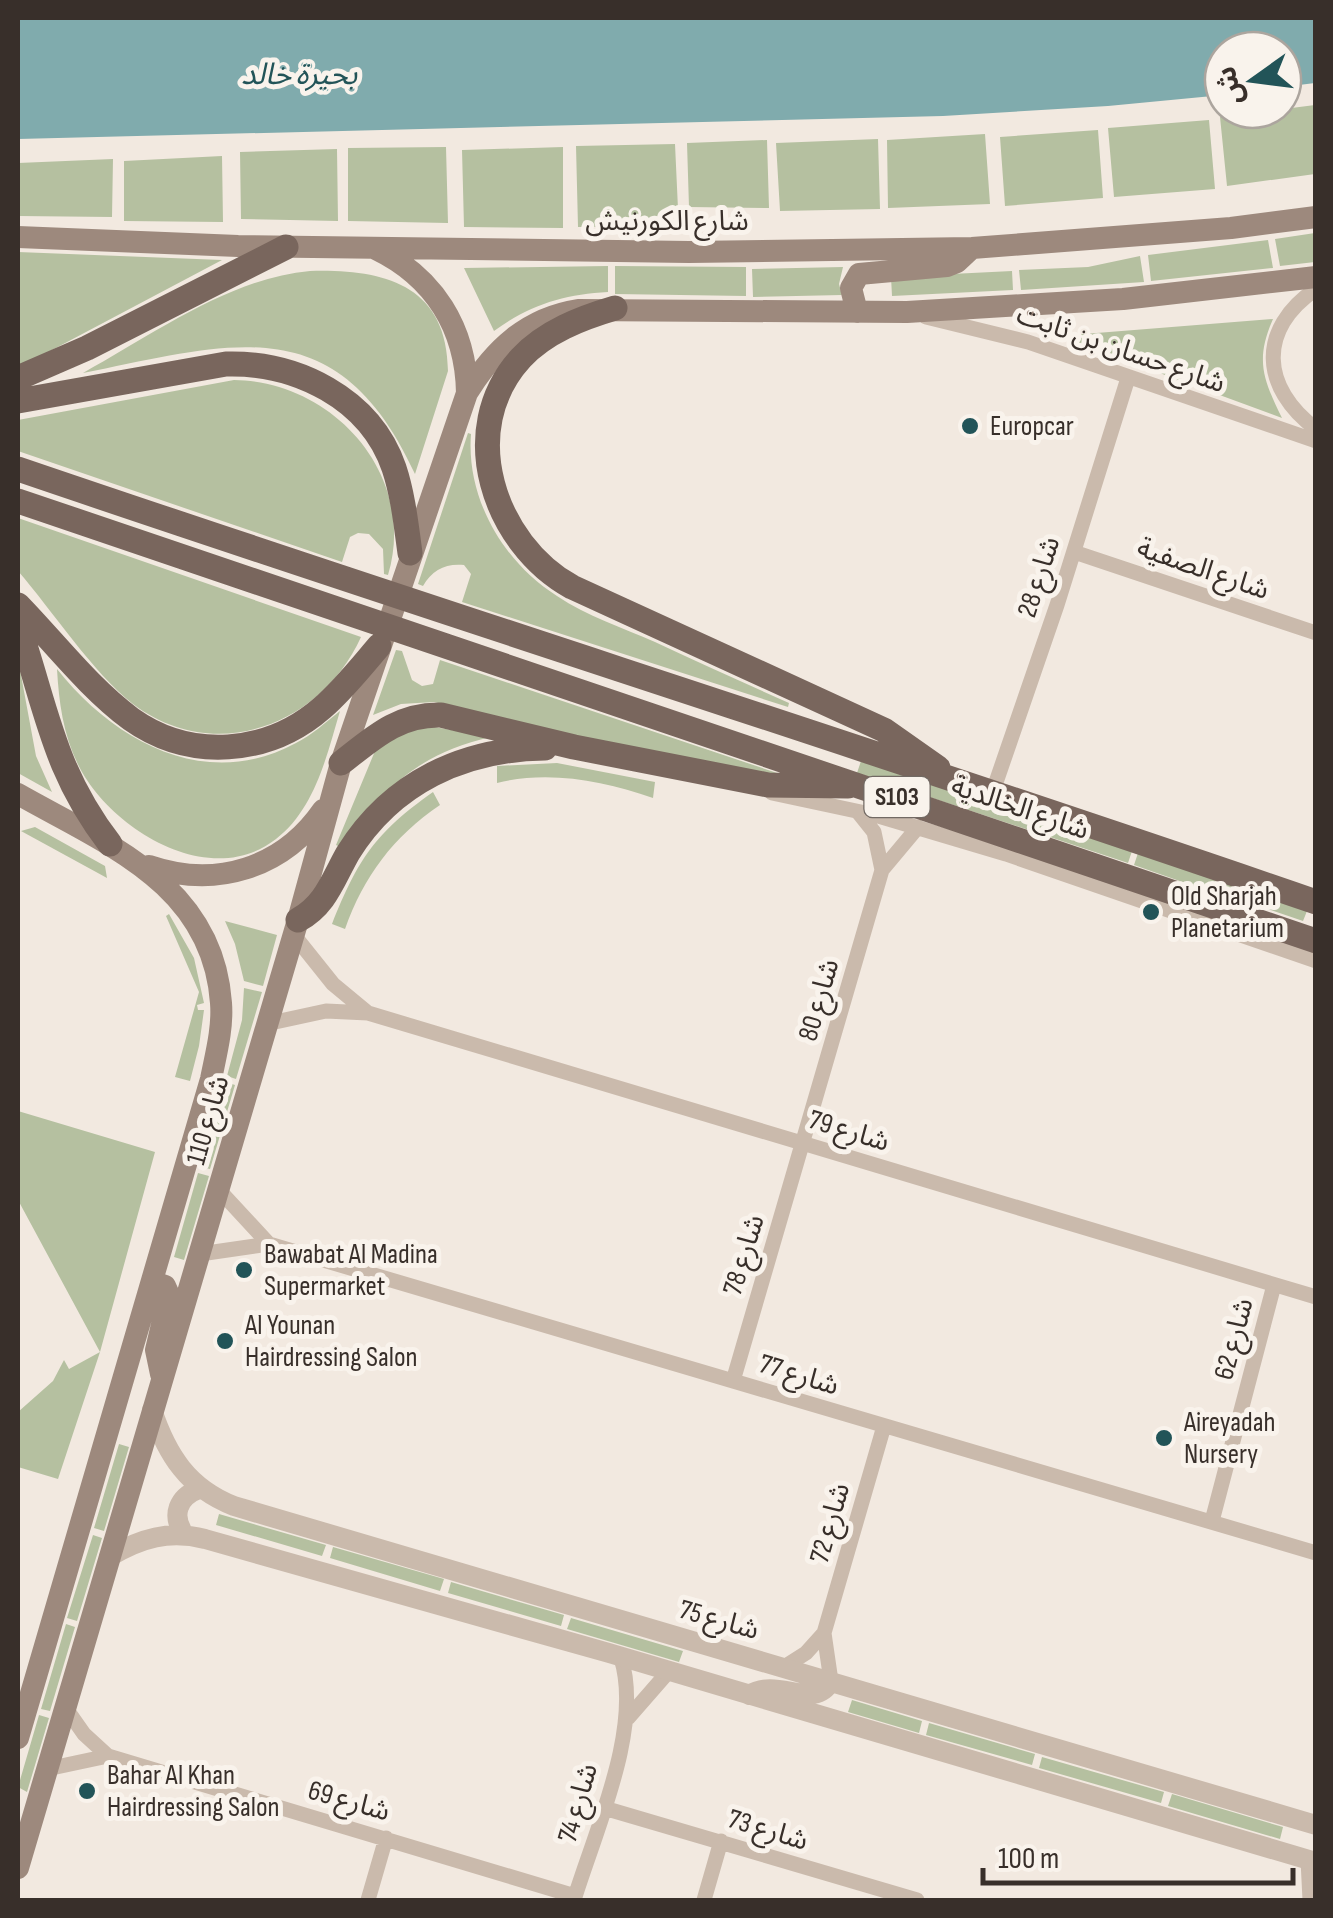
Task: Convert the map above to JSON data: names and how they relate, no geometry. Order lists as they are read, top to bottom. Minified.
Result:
{"streets":{"main road":["شارع الكورنيش","S103","شارع الخالدية","شارع 110"],"street":["شارع حسان بن ثابت","شارع الصفية","شارع 28","شارع 80","شارع 79","شارع 78","شارع 62","شارع 77","شارع 72","شارع 75","شارع 69","شارع 74","شارع 73"]},"crossings":[["شارع حسان بن ثابت","شارع 28"],["شارع الصفية","شارع 28"],["شارع 28","شارع الخالدية"],["شارع 80","شارع 79"],["شارع 80","شارع 78"],["شارع 110","شارع 79"],["شارع 110","شارع 77"],["شارع 110","شارع 75"],["شارع 110","شارع 69"],["شارع 79","شارع 78"],["شارع 79","شارع 62"],["شارع 78","شارع 77"],["شارع 62","شارع 77"],["شارع 77","شارع 72"],["شارع 72","شارع 75"],["شارع 69","شارع 74"],["شارع 74","شارع 73"]],"water":["بحيرة خالد"],"places":["Europcar","Old Sharjah Planetarium","Bawabat Al Madina Supermarket","Al Younan Hairdressing Salon","Aireyadah Nursery","Bahar Al Khan Hairdressing Salon"],"scale_bar":"100 m","north":"left"}
